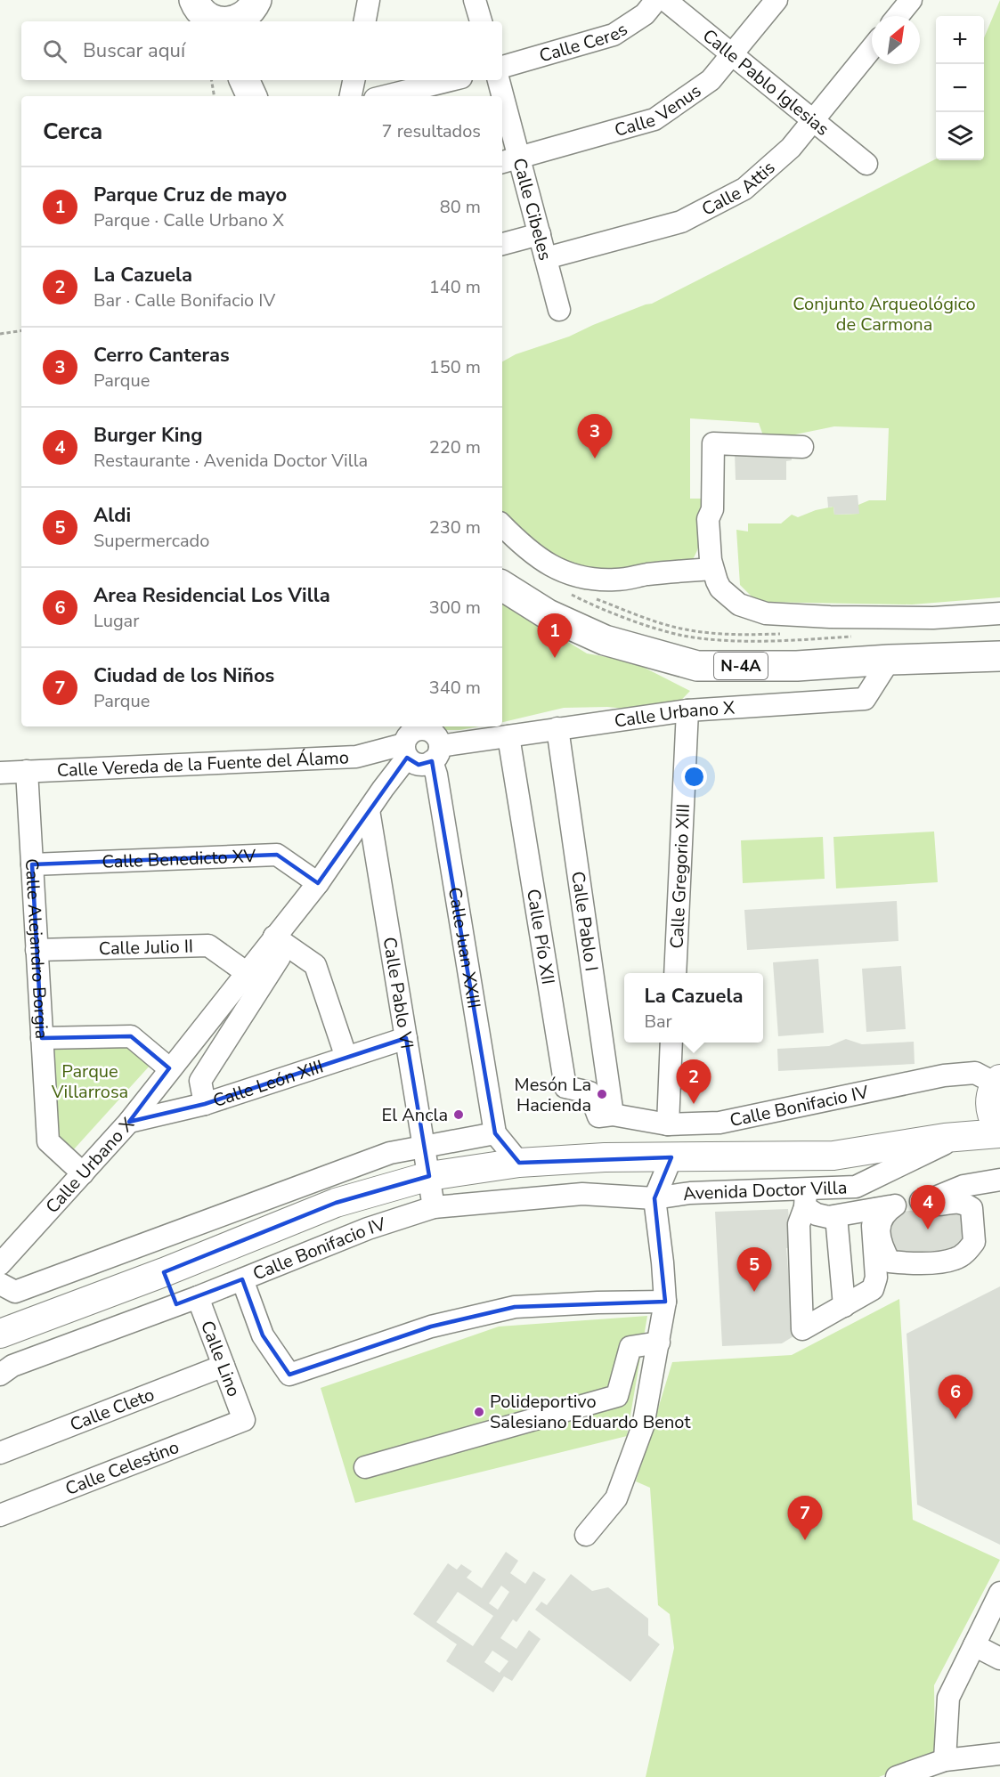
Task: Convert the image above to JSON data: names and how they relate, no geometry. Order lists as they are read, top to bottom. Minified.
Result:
{"streets":{"highway":["N-4A"],"street":["Calle Ceres","Calle Pablo Iglesias","Calle Venus","Calle Attis","Calle Cibeles","Calle Urbano X","Calle Vereda de la Fuente del Álamo","Calle Benedicto XV","Calle Gregorio XIII","Calle Pablo I","Calle Pío XII","Calle Julio II","Calle Juan XXIII","Calle Alejandro Borgia","Calle Pablo VI","Calle León XIII","Calle Bonifacio IV","Avenida Doctor Villa","Calle Lino","Calle Cleto","Calle Celestino"]},"crossings":[["Calle Pablo Iglesias","Calle Venus"],["Calle Pablo Iglesias","Calle Attis"],["Calle Venus","Calle Cibeles"],["Calle Attis","Calle Cibeles"],["N-4A","Calle Urbano X"],["Calle Urbano X","Calle Vereda de la Fuente del Álamo"],["Calle Urbano X","Calle Benedicto XV"],["Calle Urbano X","Calle Gregorio XIII"],["Calle Urbano X","Calle Pablo I"],["Calle Urbano X","Calle Pío XII"],["Calle Urbano X","Calle Julio II"],["Calle Urbano X","Calle Juan XXIII"],["Calle Urbano X","Calle Alejandro Borgia"],["Calle Urbano X","Calle Pablo VI"],["Calle Urbano X","Calle León XIII"],["Calle Vereda de la Fuente del Álamo","Calle Alejandro Borgia"],["Calle Benedicto XV","Calle Alejandro Borgia"],["Calle Pablo I","Calle Pío XII"],["Calle Pablo I","Calle Bonifacio IV"],["Calle Pío XII","Calle Bonifacio IV"],["Calle Julio II","Calle Alejandro Borgia"],["Calle Pablo VI","Calle León XIII"],["Calle Pablo VI","Calle Bonifacio IV"],["Calle Bonifacio IV","Avenida Doctor Villa"],["Calle Bonifacio IV","Calle Lino"],["Calle Lino","Calle Cleto"],["Calle Lino","Calle Celestino"]],"parks":["Conjunto Arqueológico de Carmona","Parque Villarrosa"],"places":["Mesón La Hacienda","El Ancla","Polideportivo Salesiano Eduardo Benot"],"north":"top right","page":{"map_buttons":["+","−"],"search":"Buscar aquí","heading":["Cerca","7 resultados"],"list":[{"mark":"1","name":"Parque Cruz de mayo","note":"Parque · Calle Urbano X","value":"80 m"},{"mark":"2","name":"La Cazuela","note":"Bar · Calle Bonifacio IV","value":"140 m"},{"mark":"3","name":"Cerro Canteras","note":"Parque","value":"150 m"},{"mark":"4","name":"Burger King","note":"Restaurante · Avenida Doctor Villa","value":"220 m"},{"mark":"5","name":"Aldi","note":"Supermercado","value":"230 m"},{"mark":"6","name":"Area Residencial Los Villa","note":"Lugar","value":"300 m"},{"mark":"7","name":"Ciudad de los Niños","note":"Parque","value":"340 m"}],"pins":["3","1","2","4","5","6","7"],"popup":["La Cazuela","Bar"]}}
